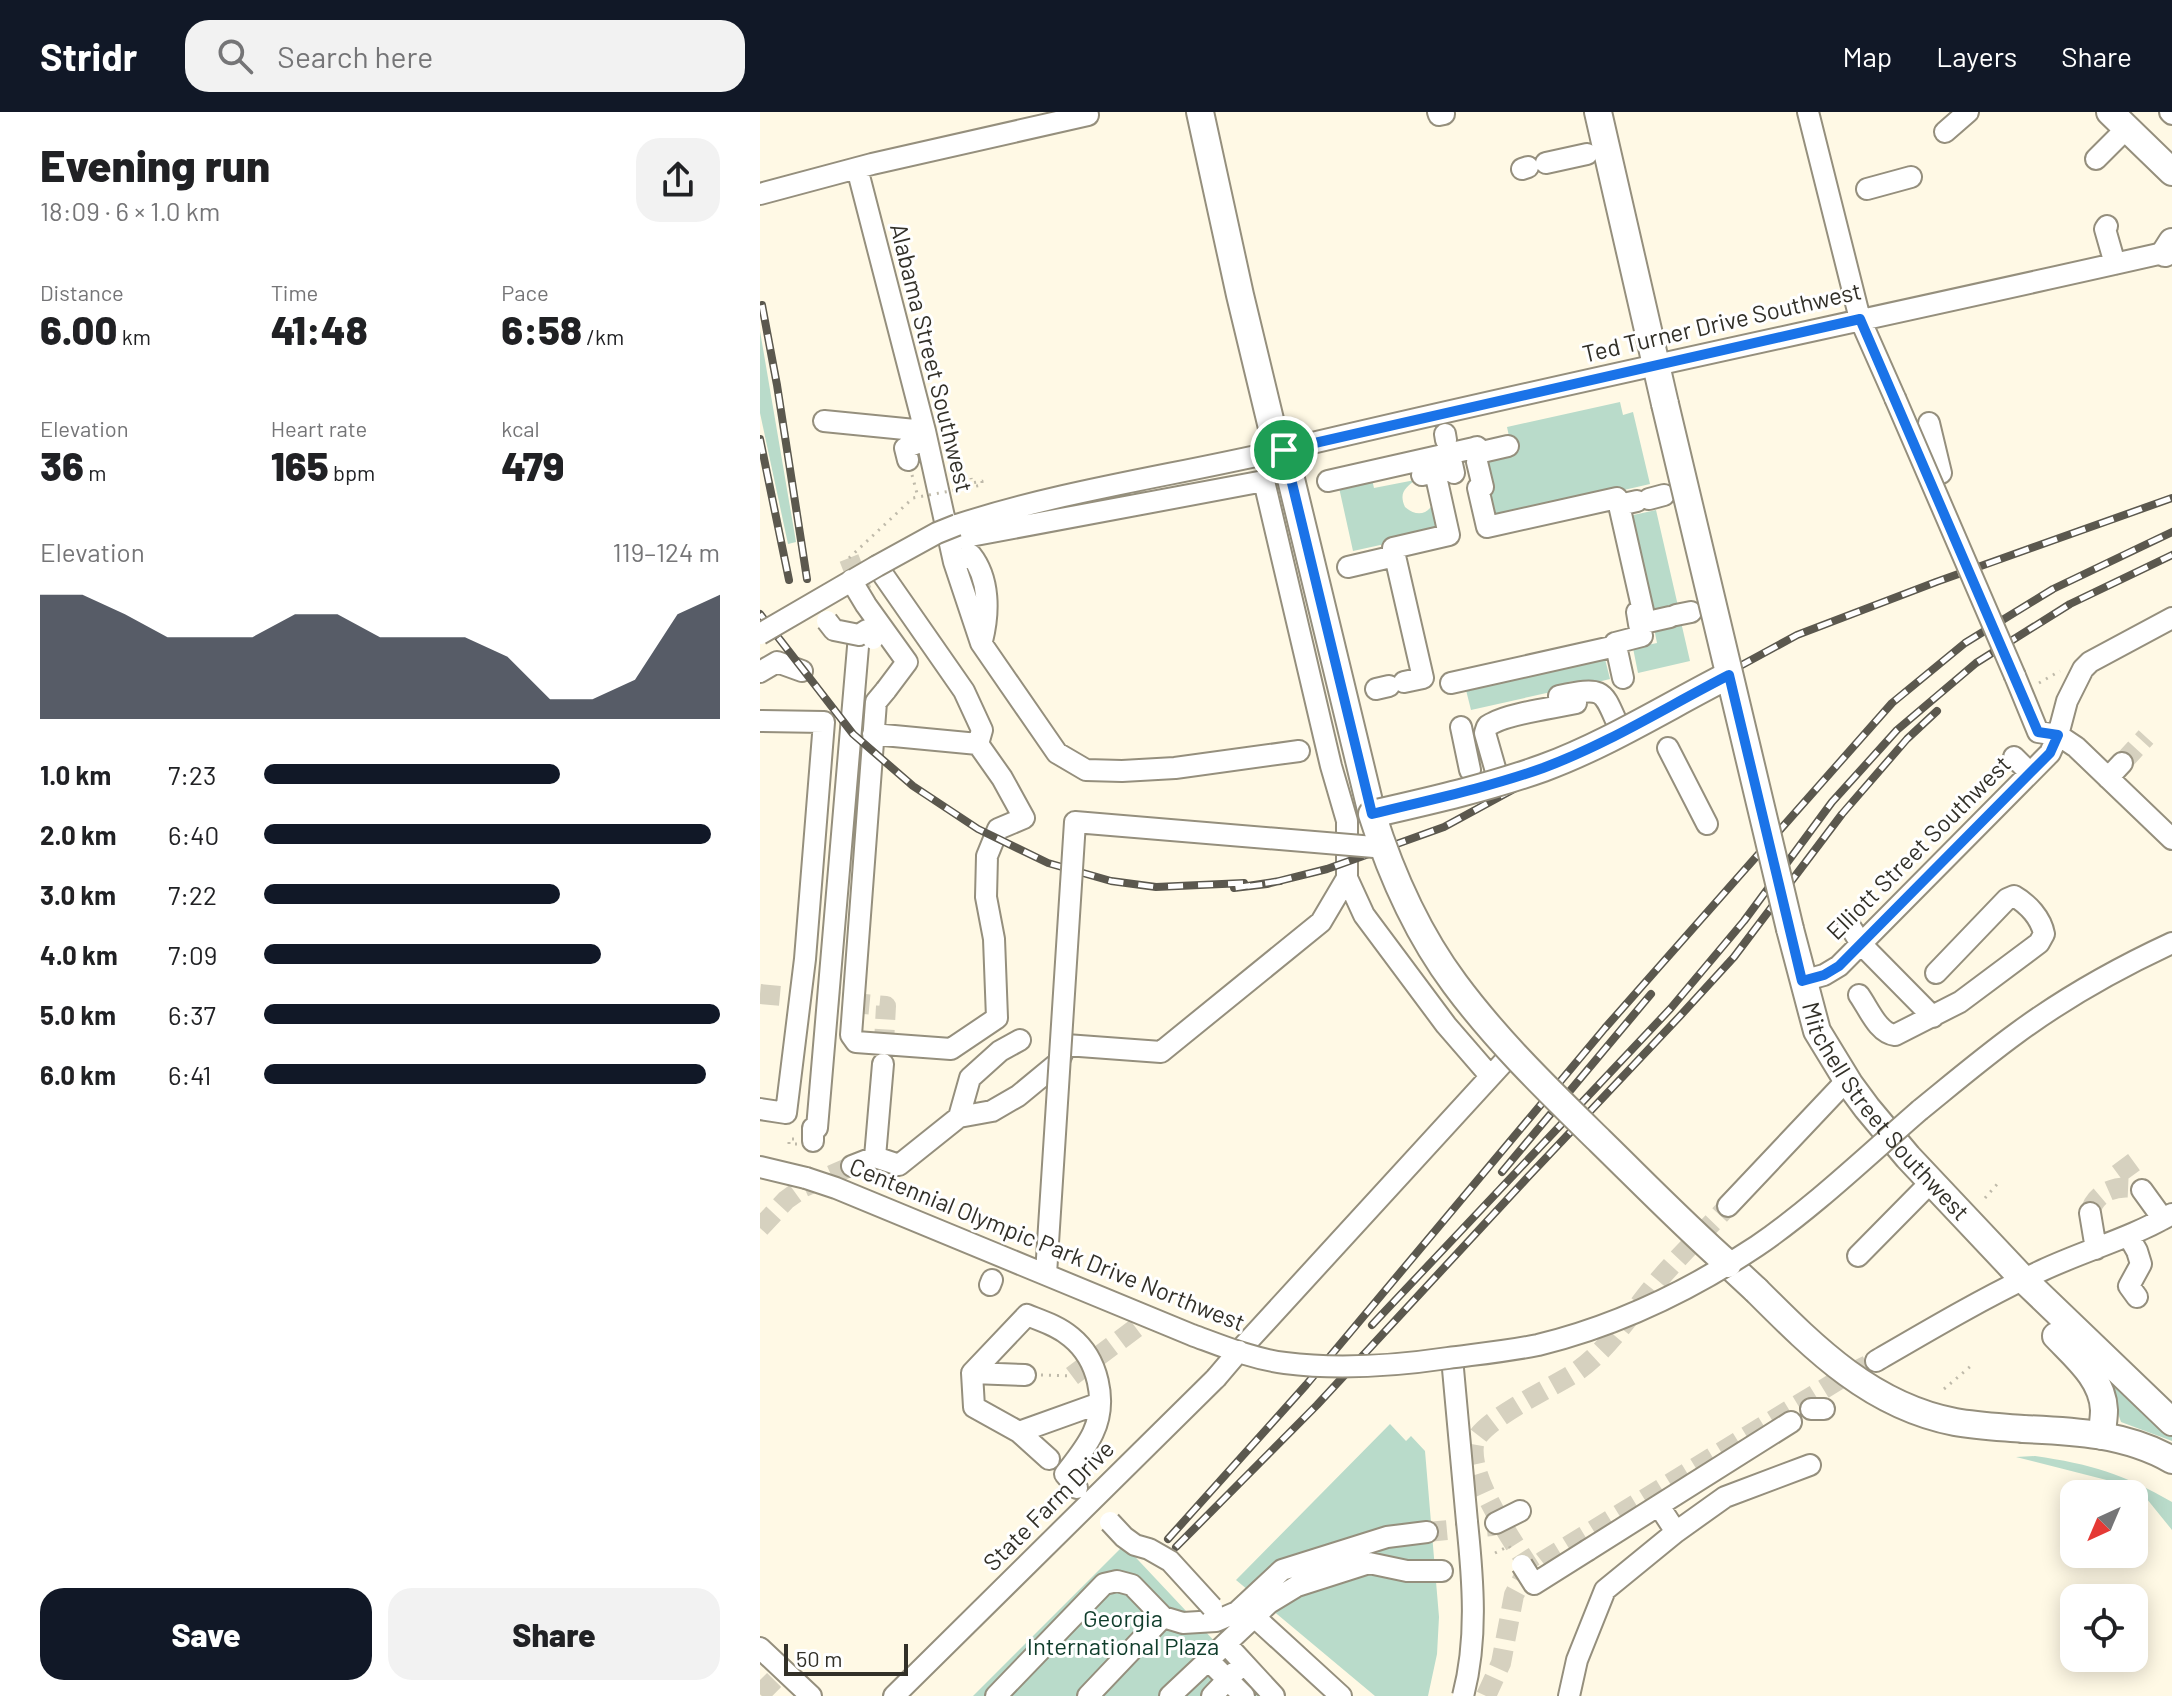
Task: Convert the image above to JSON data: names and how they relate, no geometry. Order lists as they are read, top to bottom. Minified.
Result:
{"streets":{"main road":["Mitchell Street Southwest"],"street":["Ted Turner Drive Southwest","Alabama Street Southwest","Elliott Street Southwest","Centennial Olympic Park Drive Northwest","State Farm Drive"]},"crossings":[["Ted Turner Drive Southwest","Mitchell Street Southwest"],["Elliott Street Southwest","Mitchell Street Southwest"],["Centennial Olympic Park Drive Northwest","State Farm Drive"]],"parks":["Georgia International Plaza"],"scale_bar":"50 m","north":"bottom left","page":{"header":"Stridr","search":"Search here","nav":["Map","Layers","Share"],"heading":["Evening run","18:09 · 6 × 1.0 km"],"stats":[["Distance","6.00 km"],["Time","41:48"],["Pace","6:58 /km"],["Elevation","36 m"],["Heart rate","165 bpm"],["kcal","479"]],"chart":["Elevation","119–124 m"],"list":[{"name":"1.0 km","note":"7:23"},{"name":"2.0 km","note":"6:40"},{"name":"3.0 km","note":"7:22"},{"name":"4.0 km","note":"7:09"},{"name":"5.0 km","note":"6:37"},{"name":"6.0 km","note":"6:41"}],"buttons":["Save","Share"],"scale":"50 m"}}
